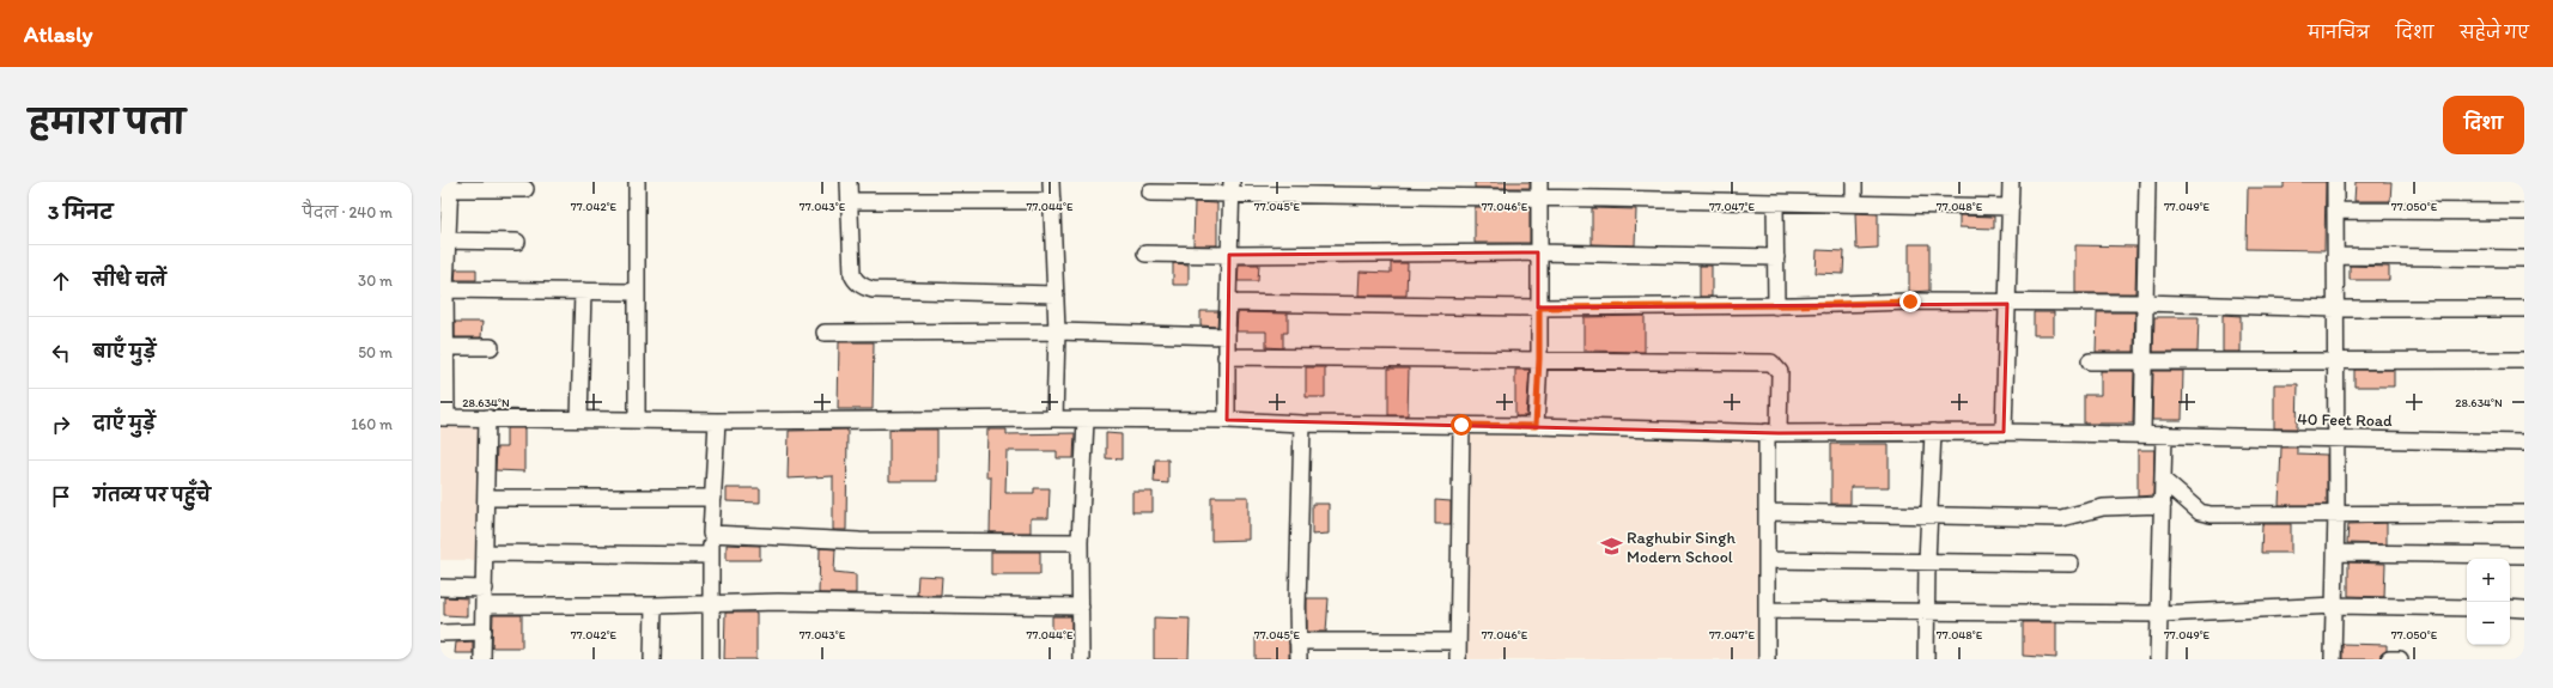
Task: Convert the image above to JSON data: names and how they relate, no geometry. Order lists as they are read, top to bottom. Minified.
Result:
{"streets":{"street":["40 Feet Road"]},"places":{"school or university":["Raghubir Singh Modern School"]},"page":{"header":"Atlasly","nav":["मानचित्र","दिशा","सहेजे गए"],"title":"हमारा पता","buttons":"दिशा","heading":["3 मिनट","पैदल · 240 m"],"list":[["सीधे चलें","30 m"],["बाएँ मुड़ें","50 m"],["दाएँ मुड़ें","160 m"],"गंतव्य पर पहुँचे"],"map_buttons":["+","−"]},"coordinates":["77.042°E","77.043°E","77.044°E","77.045°E","77.046°E","77.047°E","77.048°E","77.049°E","77.050°E","28.634°N"]}
